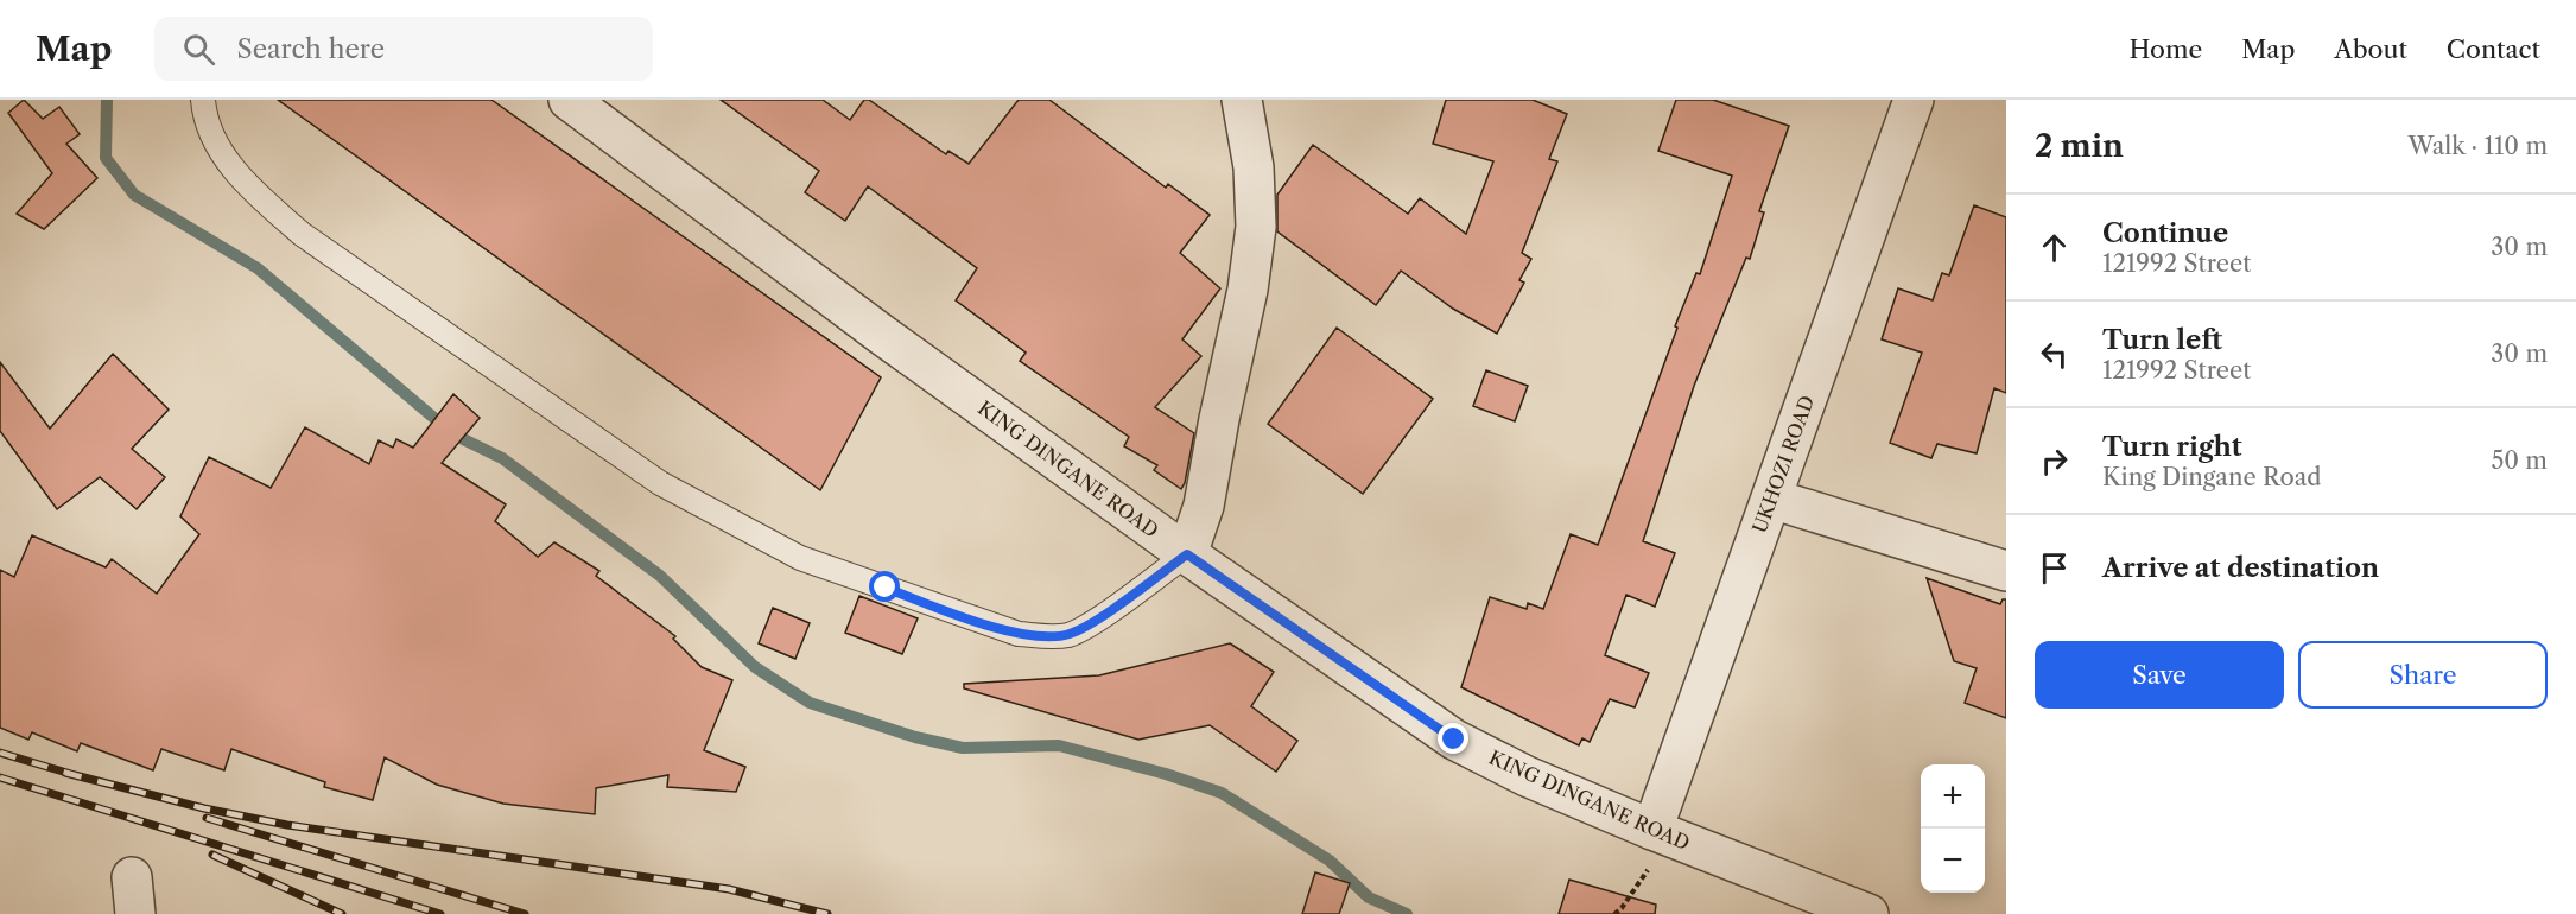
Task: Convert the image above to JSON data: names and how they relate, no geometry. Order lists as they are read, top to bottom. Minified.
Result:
{"streets":{"street":["UKHOZI ROAD","KING DINGANE ROAD"]},"crossings":[["UKHOZI ROAD","KING DINGANE ROAD"]],"page":{"header":"Map","search":"Search here","nav":["Home","Map","About","Contact"],"heading":["2 min","Walk · 110 m"],"list":[["Continue","121992 Street","30 m"],["Turn left","121992 Street","30 m"],["Turn right","King Dingane Road","50 m"],"Arrive at destination"],"buttons":["Save","Share"],"map_buttons":["+","−"]}}
